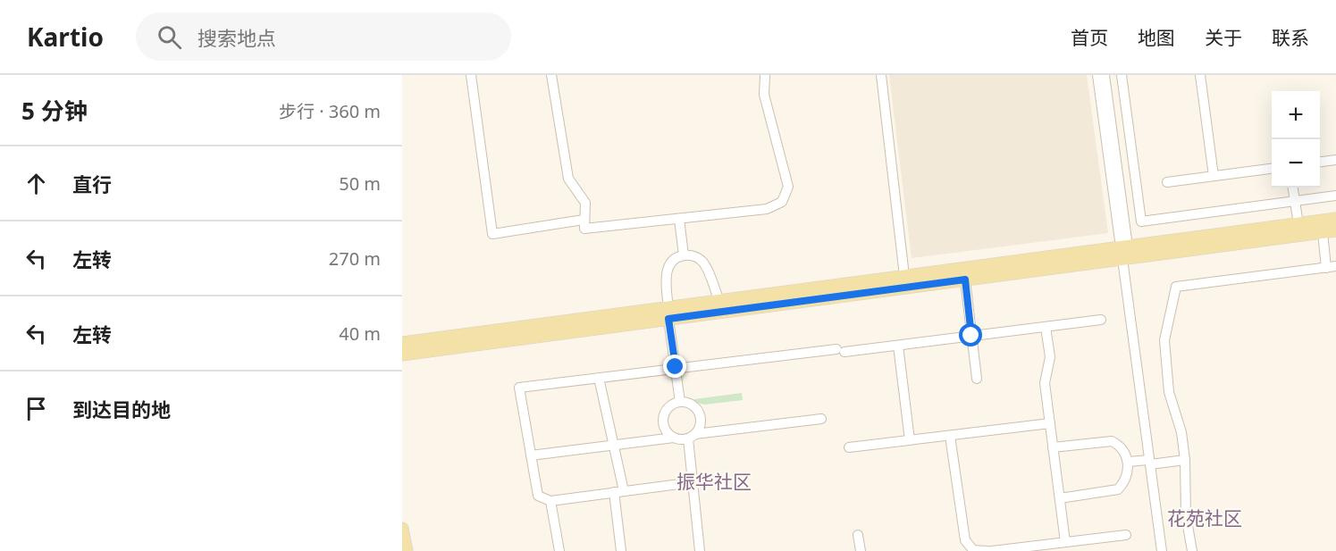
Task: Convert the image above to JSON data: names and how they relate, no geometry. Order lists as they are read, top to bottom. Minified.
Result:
{"districts":["振华社区","花苑社区"],"page":{"header":"Kartio","search":"搜索地点","nav":["首页","地图","关于","联系"],"heading":["5 分钟","步行 · 360 m"],"map_buttons":["+","−"],"list":[["直行","50 m"],["左转","270 m"],["左转","40 m"],"到达目的地"]}}
